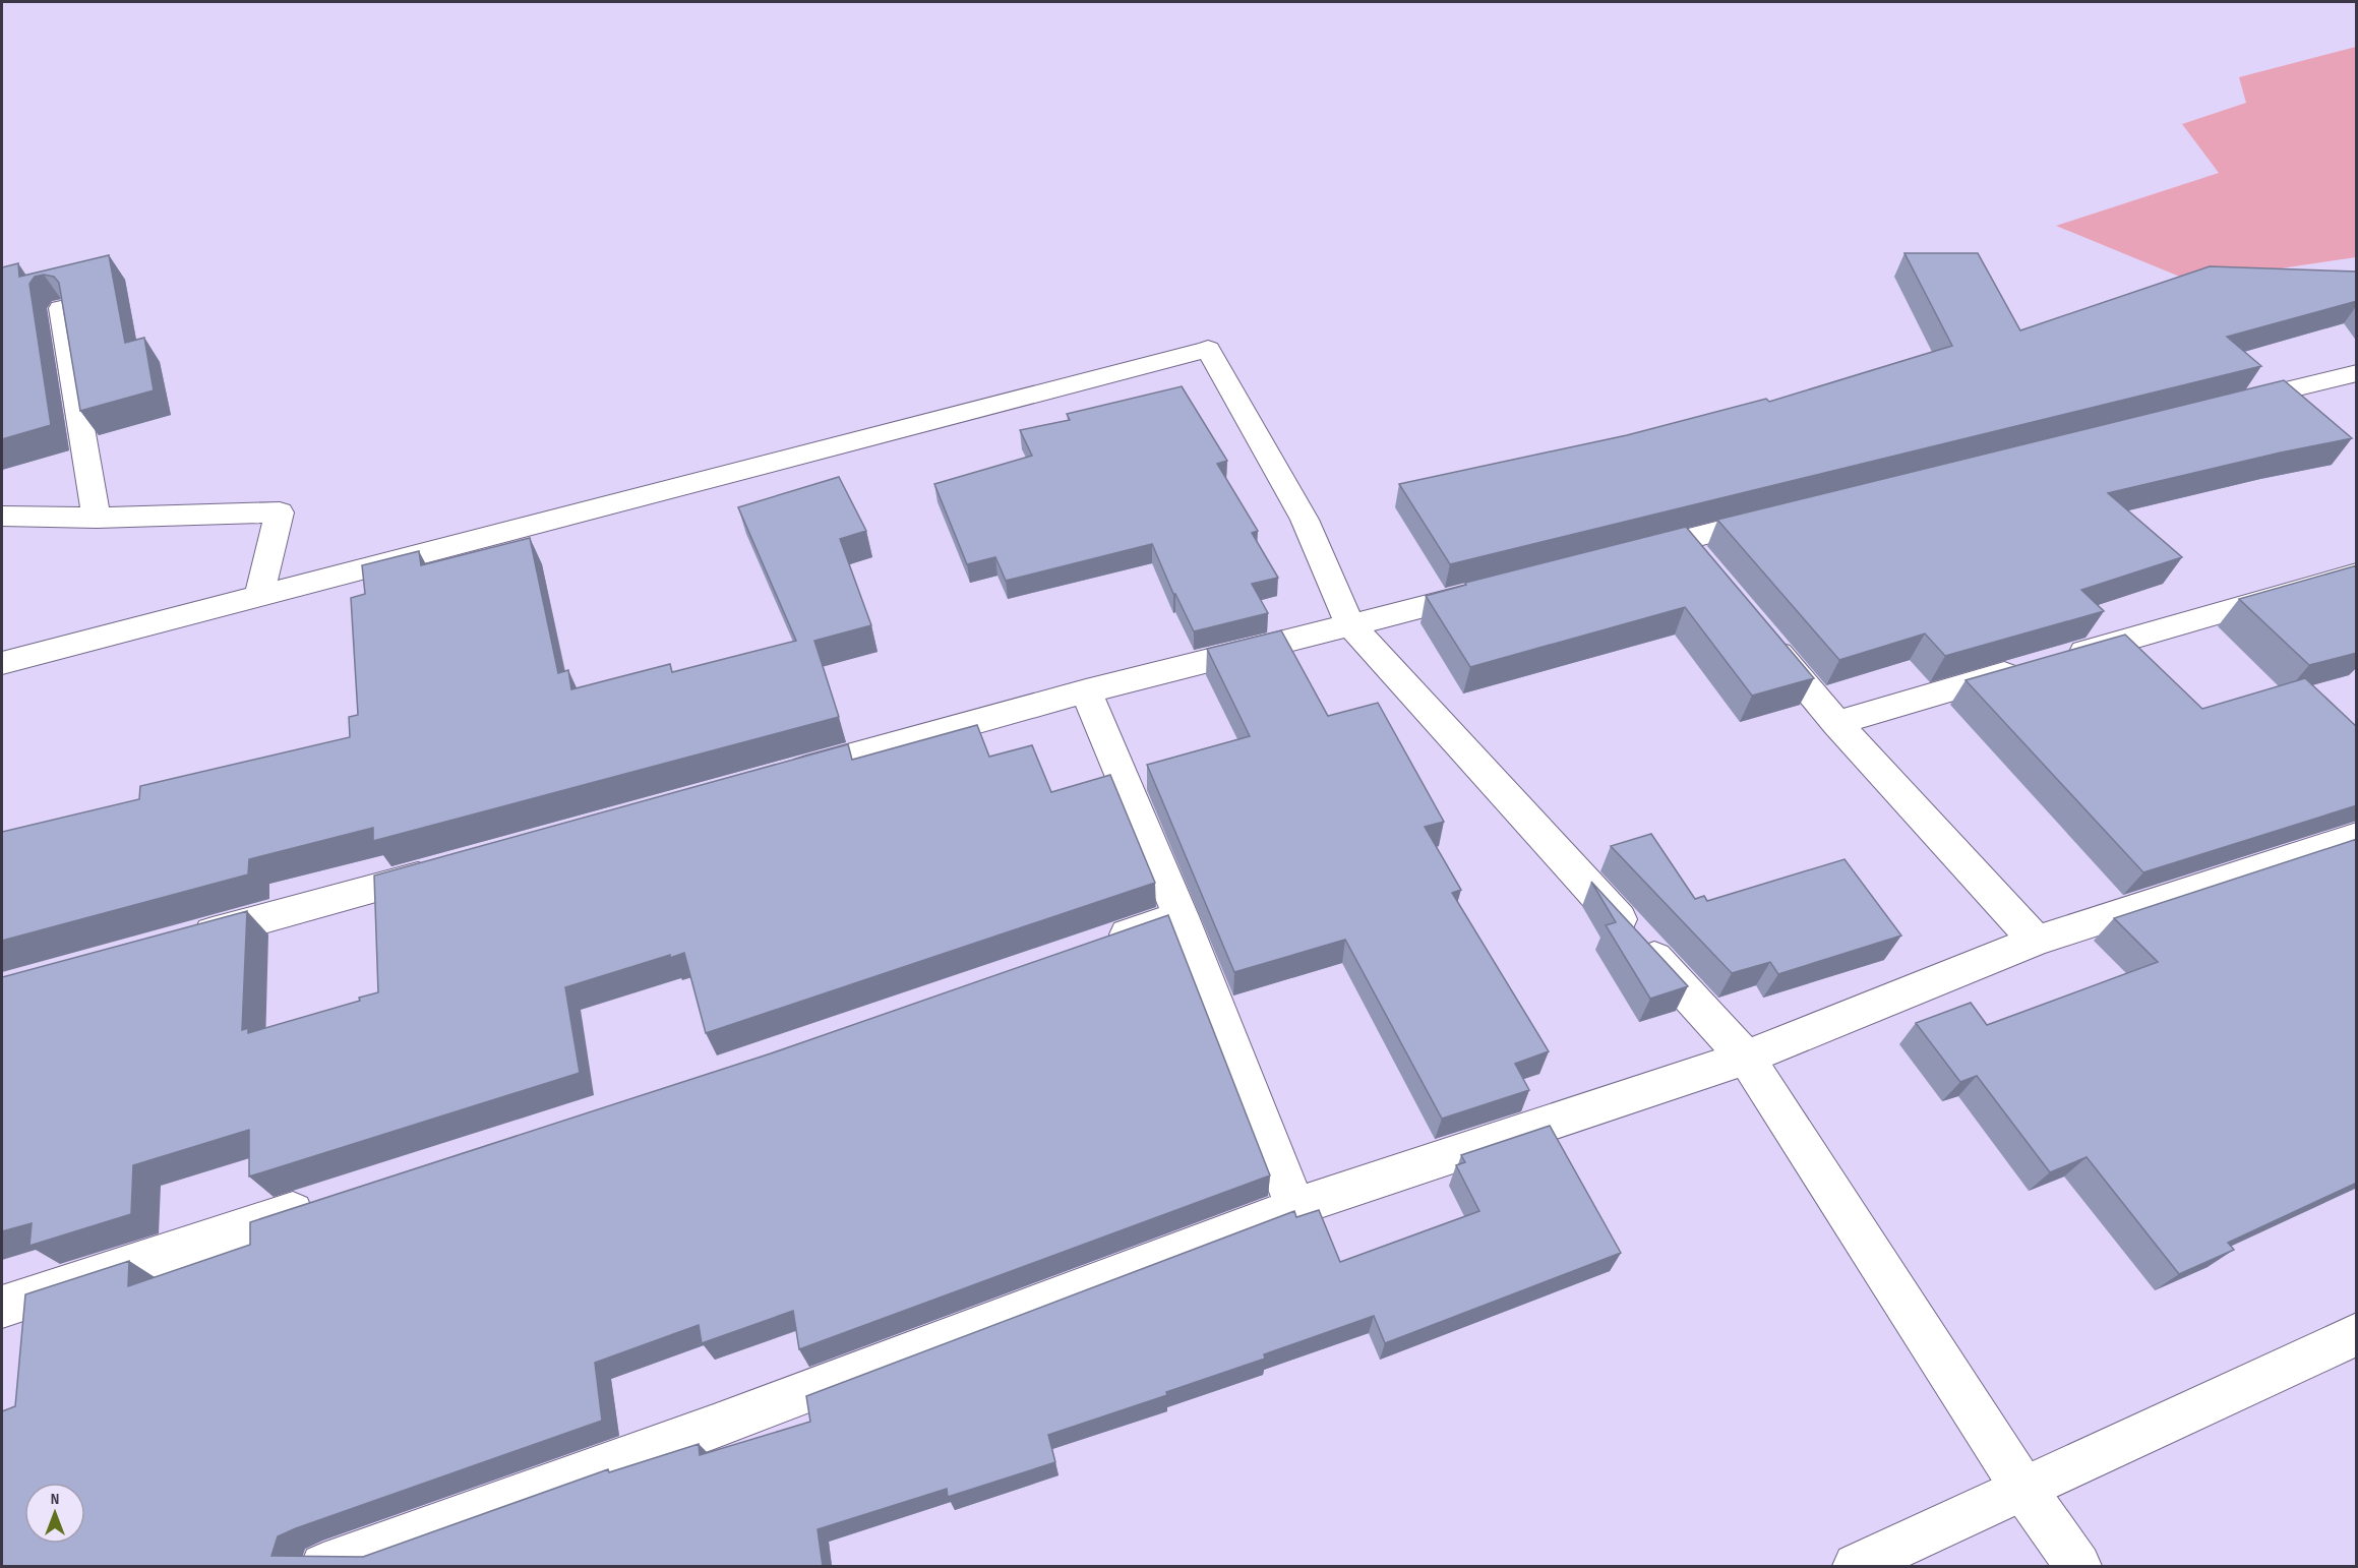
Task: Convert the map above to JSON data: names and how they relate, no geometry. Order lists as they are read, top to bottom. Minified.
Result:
{"north":"top"}
